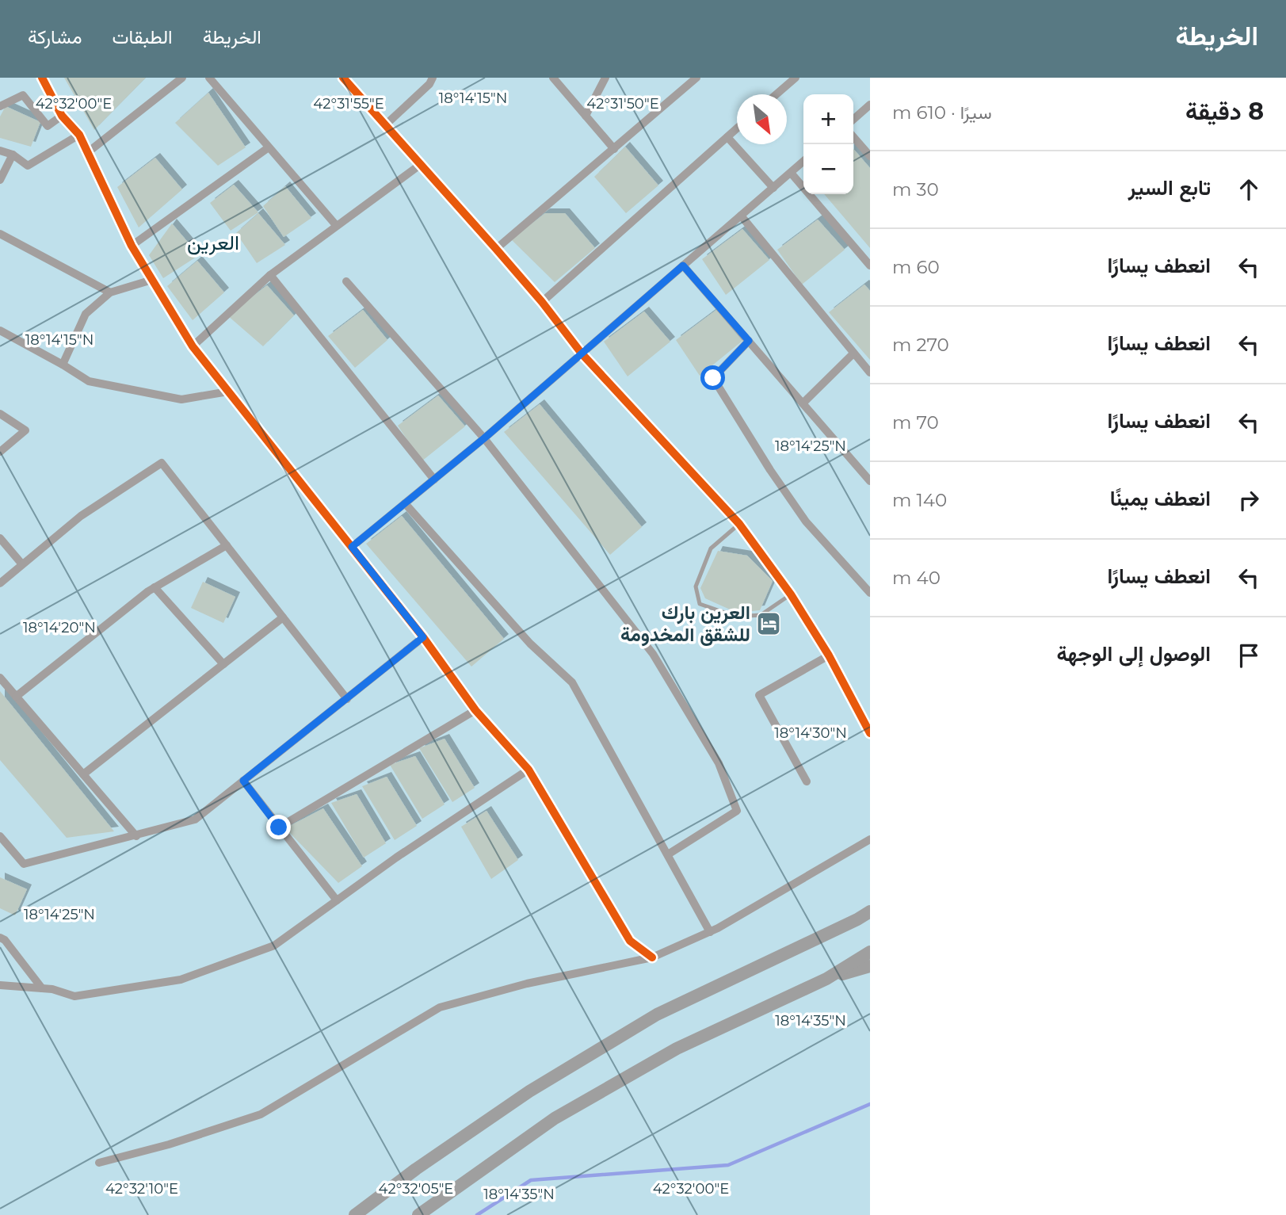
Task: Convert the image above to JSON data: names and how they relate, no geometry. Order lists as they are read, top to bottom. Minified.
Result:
{"districts":["العرين"],"places":{"hotel":["العرين بارك للشقق المخدومة"]},"north":"bottom right","page":{"header":"الخريطة","nav":["الخريطة","الطبقات","مشاركة"],"heading":["8 دقيقة","سيرًا · 610 m"],"map_buttons":["+","−"],"list":[["تابع السير","30 m"],["انعطف يسارًا","60 m"],["انعطف يسارًا","270 m"],["انعطف يسارًا","70 m"],["انعطف يمينًا","140 m"],["انعطف يسارًا","40 m"],"الوصول إلى الوجهة"]},"coordinates":["18°14'15\"N","42°32'00\"E","42°31'55\"E","42°31'50\"E","18°14'25\"N","18°14'20\"N","18°14'30\"N","18°14'35\"N","42°32'10\"E","42°32'05\"E"]}
